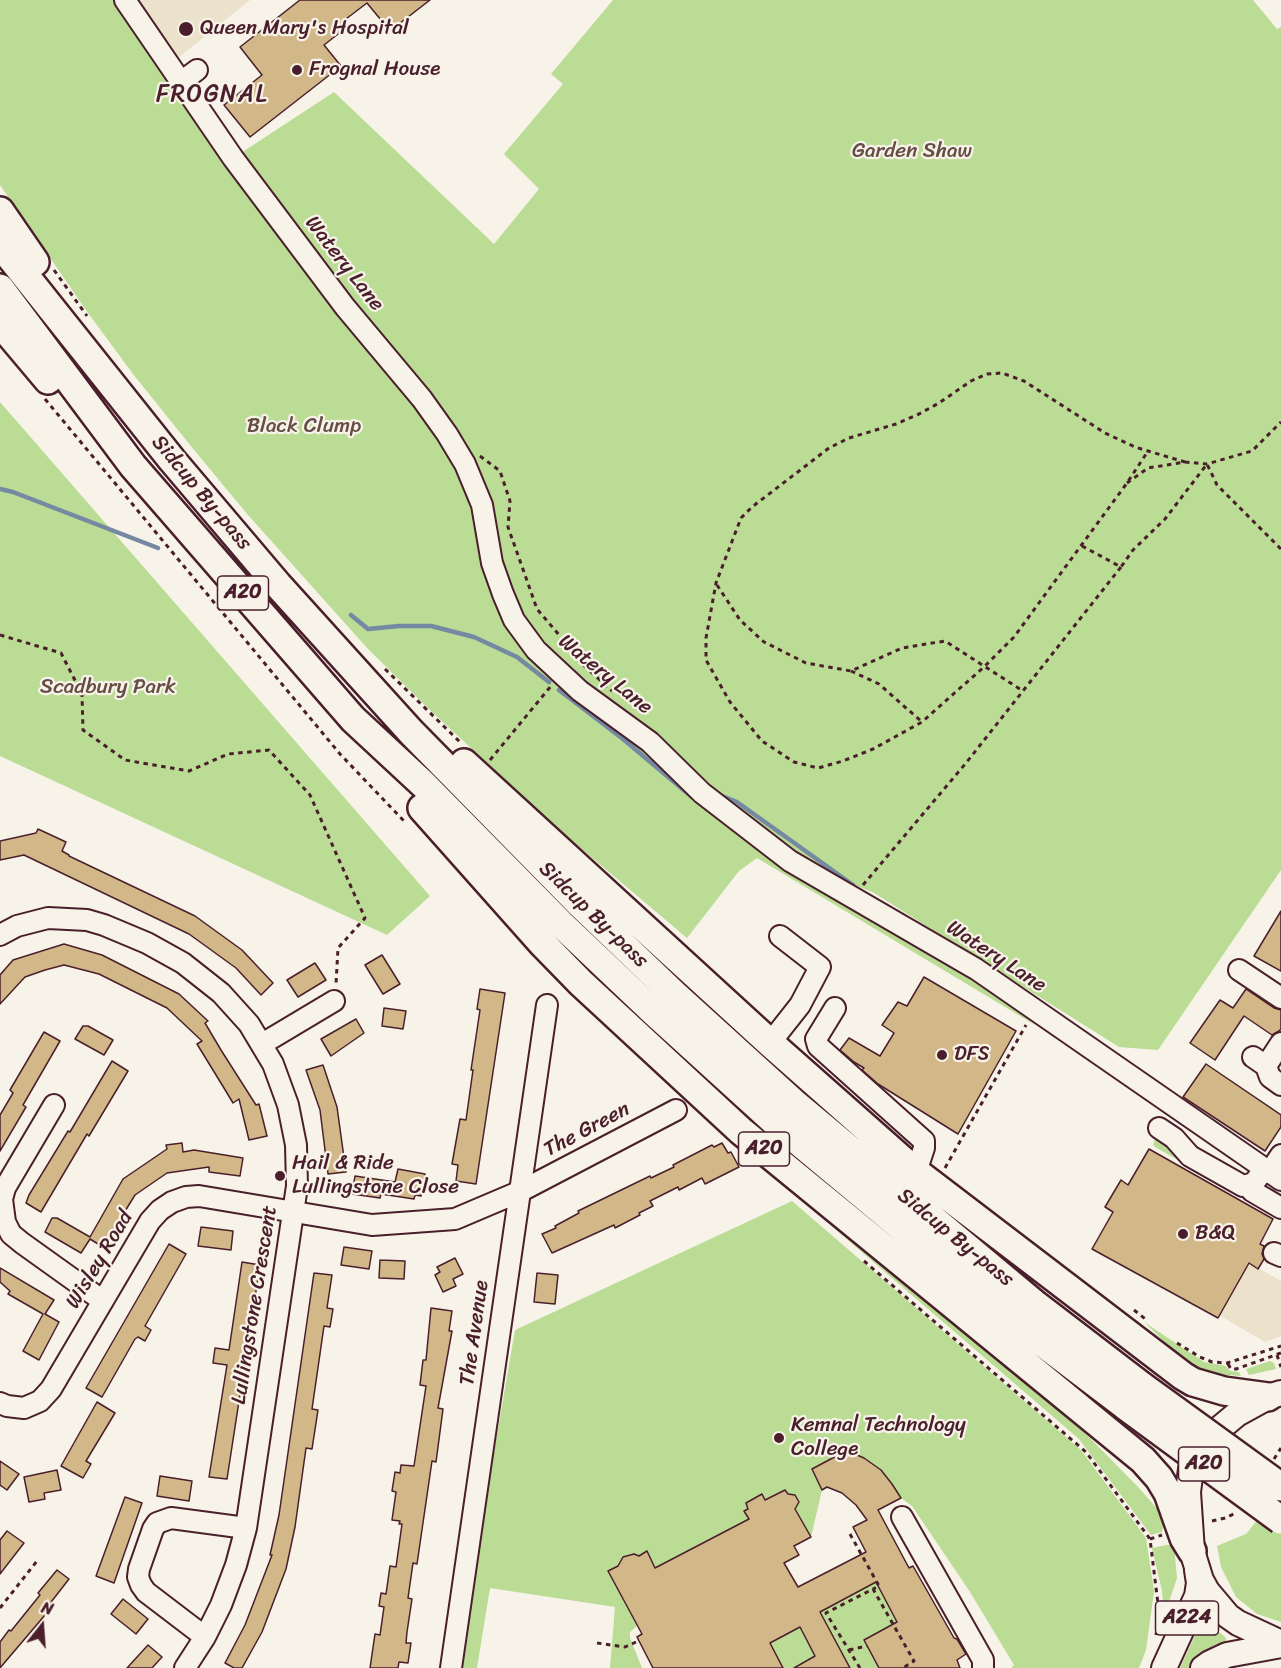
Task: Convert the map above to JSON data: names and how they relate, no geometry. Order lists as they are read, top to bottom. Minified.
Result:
{"streets":{"highway":["Sidcup By-pass","A20"],"main road":["A224"],"street":["Watery Lane","The Green","Wisley Road","Lullingstone Crescent","The Avenue"]},"crossings":[["Sidcup By-pass","A20"],["A20","A224"],["The Green","Wisley Road"],["The Green","The Avenue"],["Wisley Road","Lullingstone Crescent"],["Wisley Road","The Avenue"]],"districts":["FROGNAL"],"parks":["Garden Shaw","Black Clump","Scadbury Park"],"places":["Queen Mary's Hospital","Frognal House","DFS","Hail & Ride Lullingstone Close","B&Q","Kemnal Technology College"],"north":"top"}
